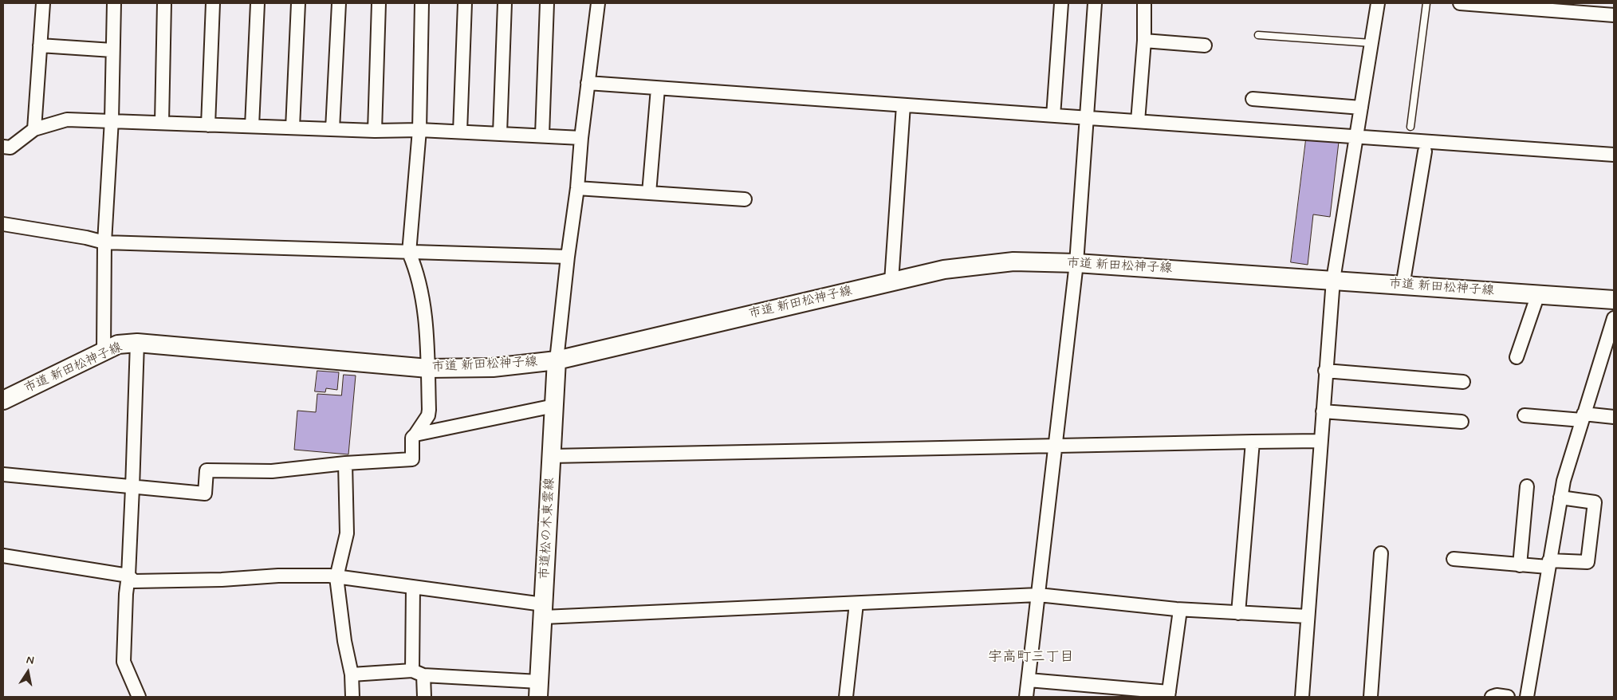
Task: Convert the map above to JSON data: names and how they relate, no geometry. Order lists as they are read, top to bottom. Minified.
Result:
{"streets":{"street":["市道 新田松神子線","市道松の木東雲線"]},"crossings":[["市道 新田松神子線","市道松の木東雲線"]],"districts":["宇高町三丁目"],"north":"top"}
